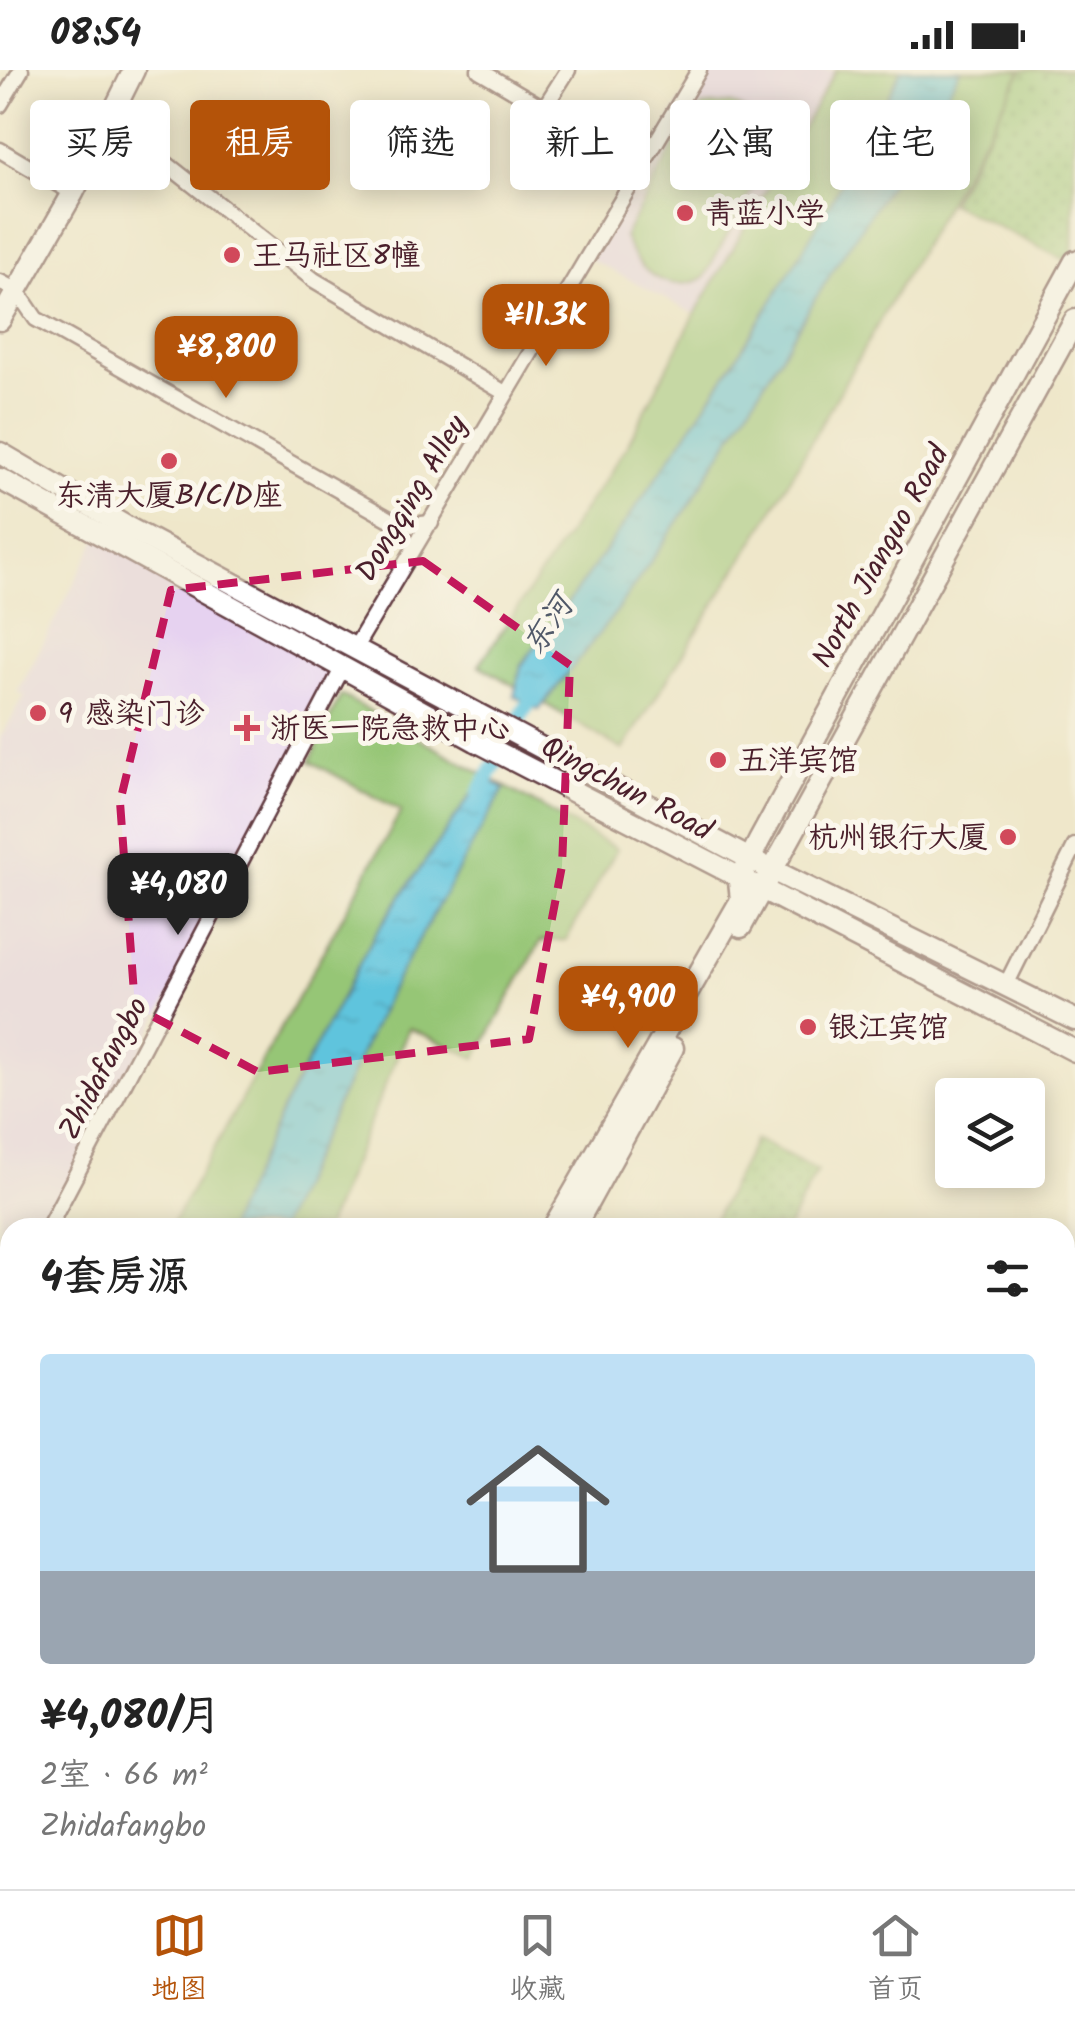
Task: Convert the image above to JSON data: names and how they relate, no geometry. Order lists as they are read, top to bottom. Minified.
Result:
{"streets":{"main road":["North Jianguo Road","Qingchun Road"],"street":["Dongqing Alley","Zhidafangbo"]},"crossings":[["Dongqing Alley","Qingchun Road"],["North Jianguo Road","Qingchun Road"],["Qingchun Road","Zhidafangbo"]],"water":["东河"],"places":{"other":["青蓝小学","王马社区8幢","东清大厦B/C/D座","9 感染门诊","五洋宾馆","杭州银行大厦","银江宾馆"],"health":["浙医一院急救中心"]},"page":{"status":"08:54","chip":["买房","租房","筛选","新上","公寓","住宅"],"price":["¥11.3K","¥8,800","¥4,080","¥4,900"],"heading":"4套房源","list":[{"name":"¥4,080/月","note":"2室 · 66 m² · Zhidafangbo"}],"tabs":["地图","收藏","首页"]}}
